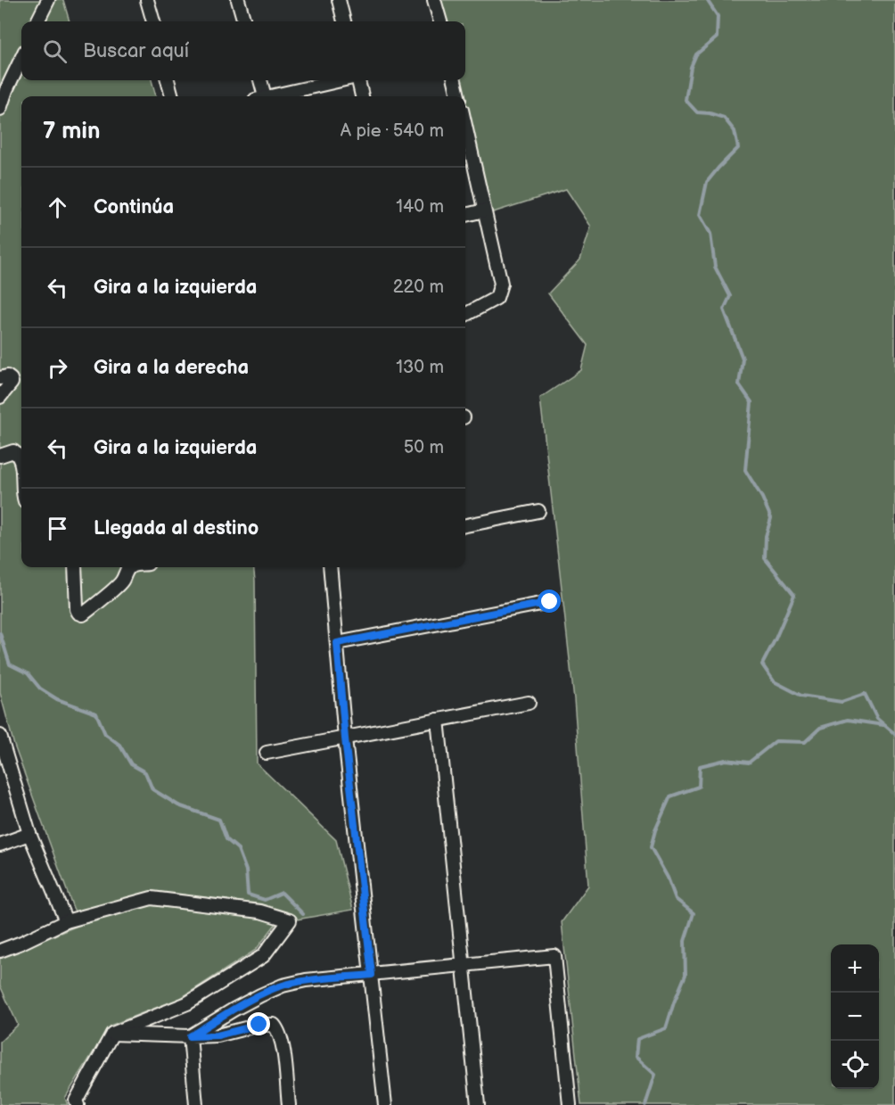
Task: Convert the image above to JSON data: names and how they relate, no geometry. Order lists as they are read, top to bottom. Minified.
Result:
{"page":{"search":"Buscar aquí","heading":["7 min","A pie · 540 m"],"list":[["Continúa","140 m"],["Gira a la izquierda","220 m"],["Gira a la derecha","130 m"],["Gira a la izquierda","50 m"],"Llegada al destino"],"map_buttons":["+","−"]}}
